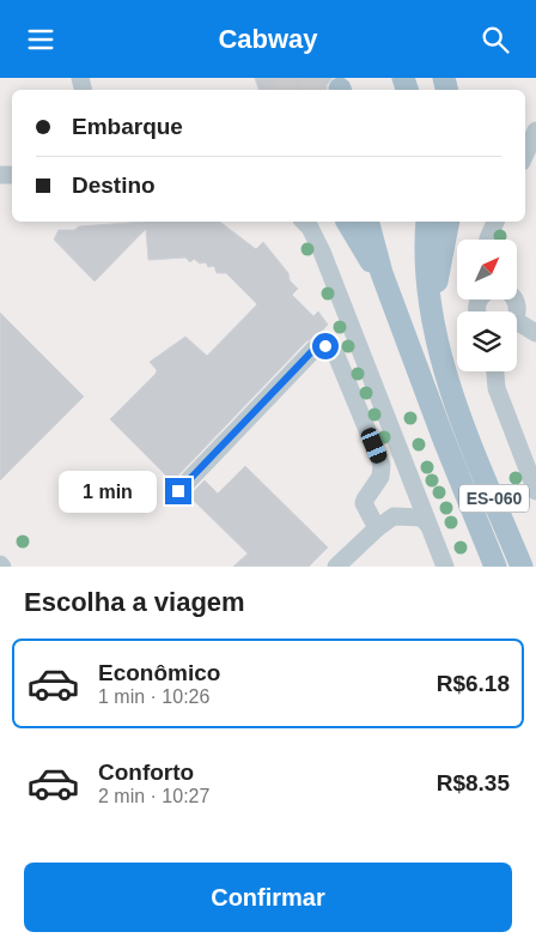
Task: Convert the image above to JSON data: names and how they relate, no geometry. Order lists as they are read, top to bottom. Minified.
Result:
{"streets":{"main road":["ES-060"]},"north":"top right","page":{"header":"Cabway","banner":["Embarque","Destino"],"bubble":"1 min","heading":"Escolha a viagem","list":[{"name":"Econômico","note":"1 min · 10:26","value":"R$6.18"},{"name":"Conforto","note":"2 min · 10:27","value":"R$8.35"}],"buttons":"Confirmar"}}
